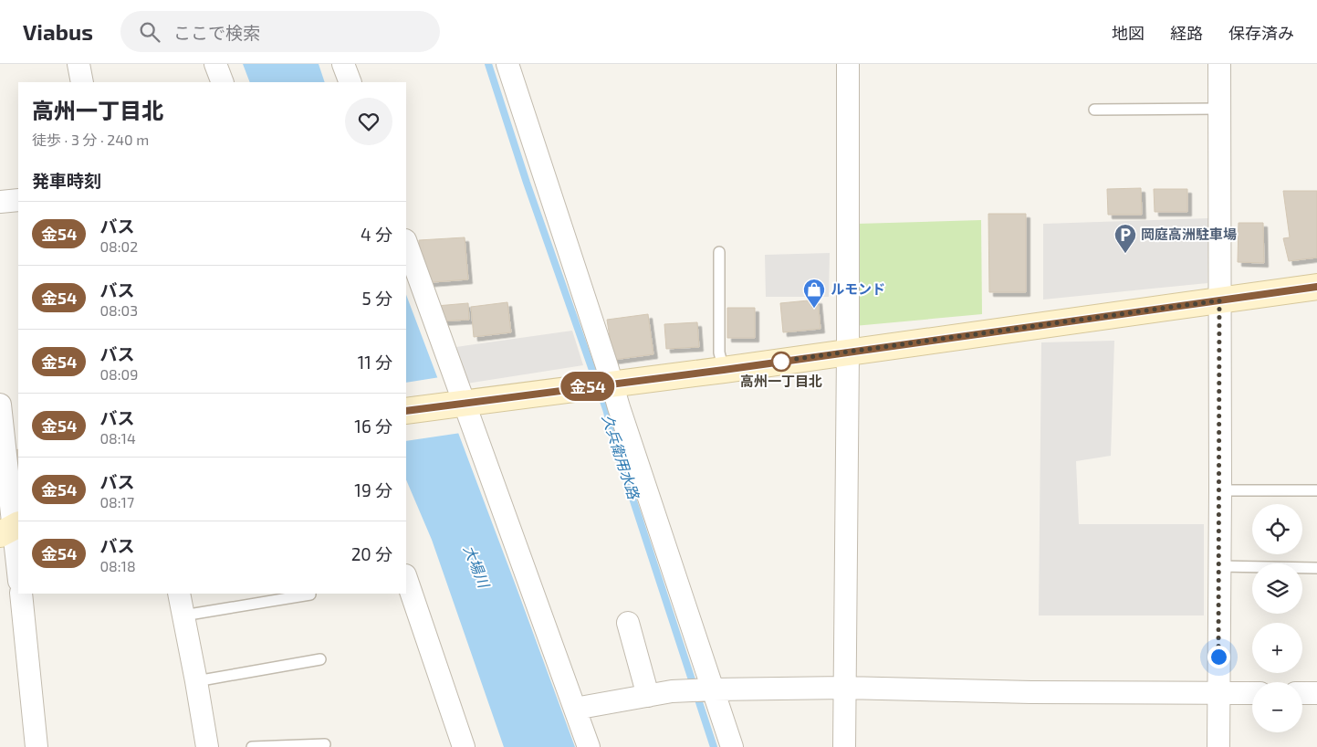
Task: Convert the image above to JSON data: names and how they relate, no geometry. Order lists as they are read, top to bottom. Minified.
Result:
{"water":["久兵衛用水路","大場川"],"places":{"parking":["岡庭高洲駐車場"],"shop":["ルモンド"],"other":["高州一丁目北"]},"lines":["bus line 金54"],"page":{"header":"Viabus","search":"ここで検索","nav":["地図","経路","保存済み"],"on_map":"金54","heading":[["高州一丁目北","徒歩 · 3 分 · 240 m"],"発車時刻"],"list":[{"mark":"金54","name":"バス","note":"08:02","value":"4 分"},{"mark":"金54","name":"バス","note":"08:03","value":"5 分"},{"mark":"金54","name":"バス","note":"08:09","value":"11 分"},{"mark":"金54","name":"バス","note":"08:14","value":"16 分"},{"mark":"金54","name":"バス","note":"08:17","value":"19 分"},{"mark":"金54","name":"バス","note":"08:18","value":"20 分"}],"map_buttons":["+","−"]}}
